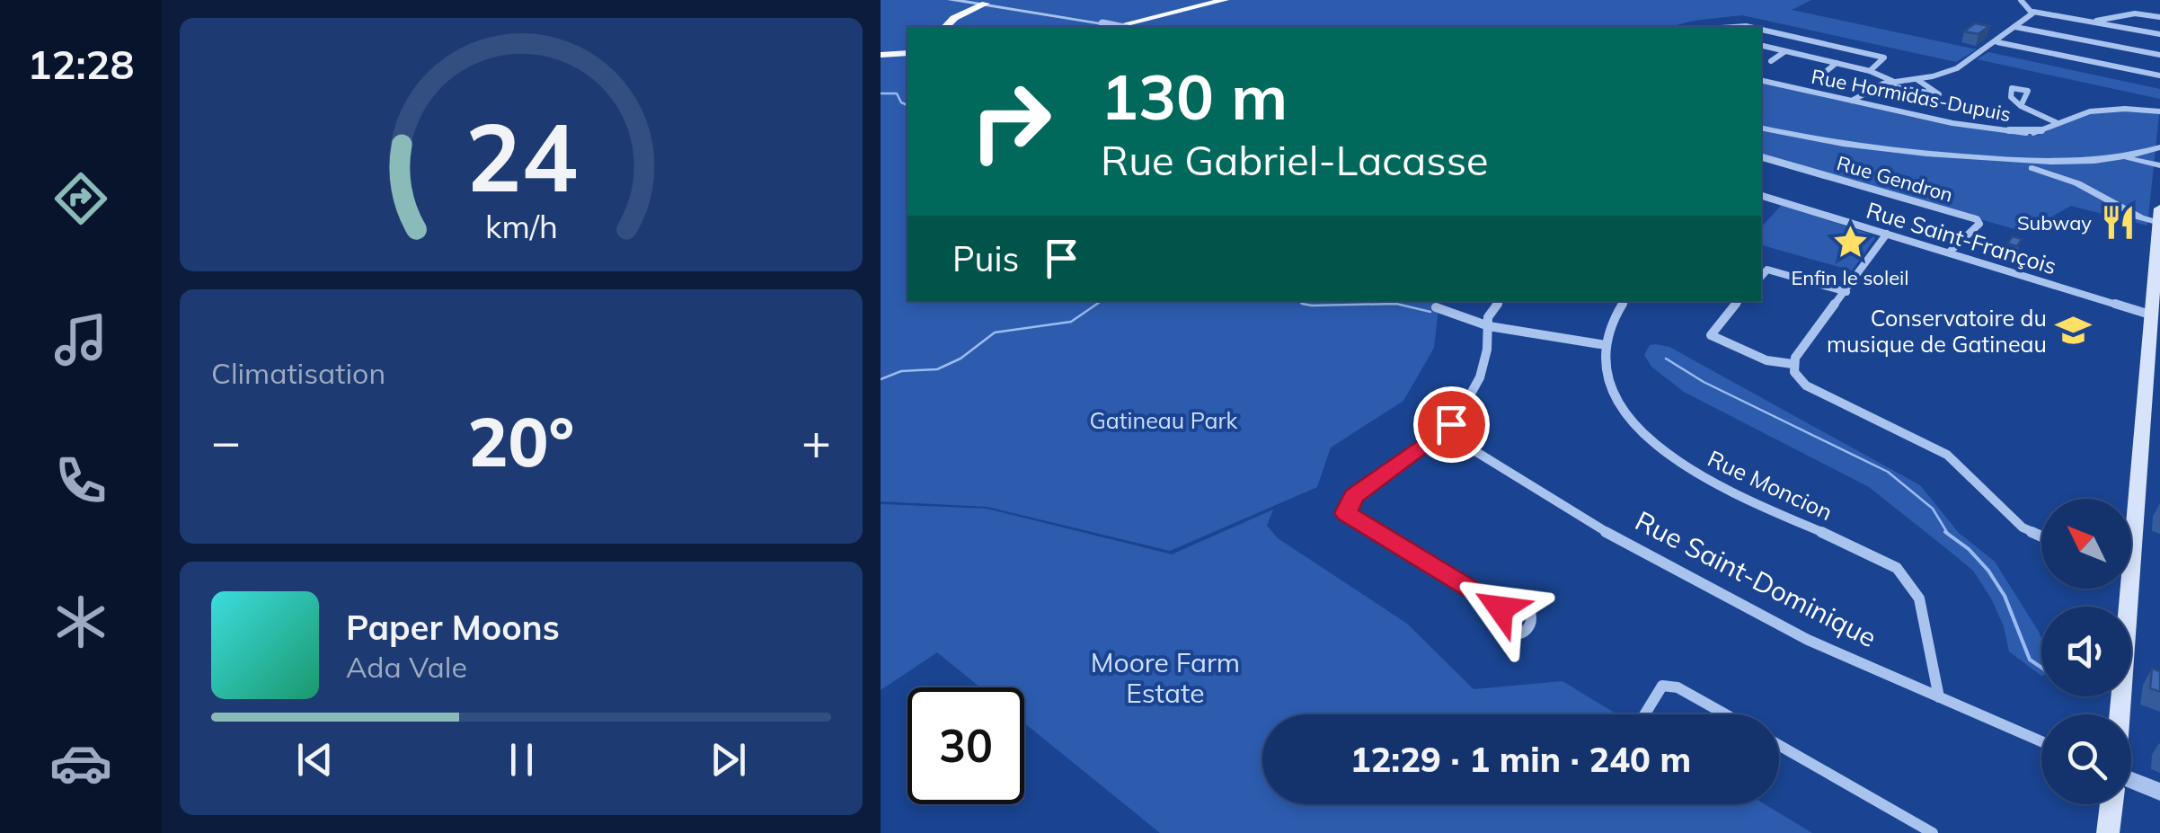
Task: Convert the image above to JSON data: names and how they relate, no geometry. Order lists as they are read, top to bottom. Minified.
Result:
{"streets":{"street":["Rue Hormidas-Dupuis","Rue Gendron","Rue Saint-François","Rue Moncion","Rue Saint-Dominique"]},"crossings":[["Rue Gendron","Rue Saint-François"],["Rue Moncion","Rue Saint-Dominique"]],"parks":["Gatineau Park","Moore Farm Estate"],"places":{"restaurant":["Subway"],"place":["Enfin le soleil"],"school or university":["Conservatoire du musique de Gatineau"]},"north":"top left","page":{"tabs":"12:28","turn":["130 m","Rue Gabriel-Lacasse"],"then":"Puis","tile":"Climatisation","heat":["−","20°","+"],"song":["Paper Moons","Ada Vale"],"limit":"30","trip":"12:29 · 1 min · 240 m","gauge":["24","km/h"]}}
